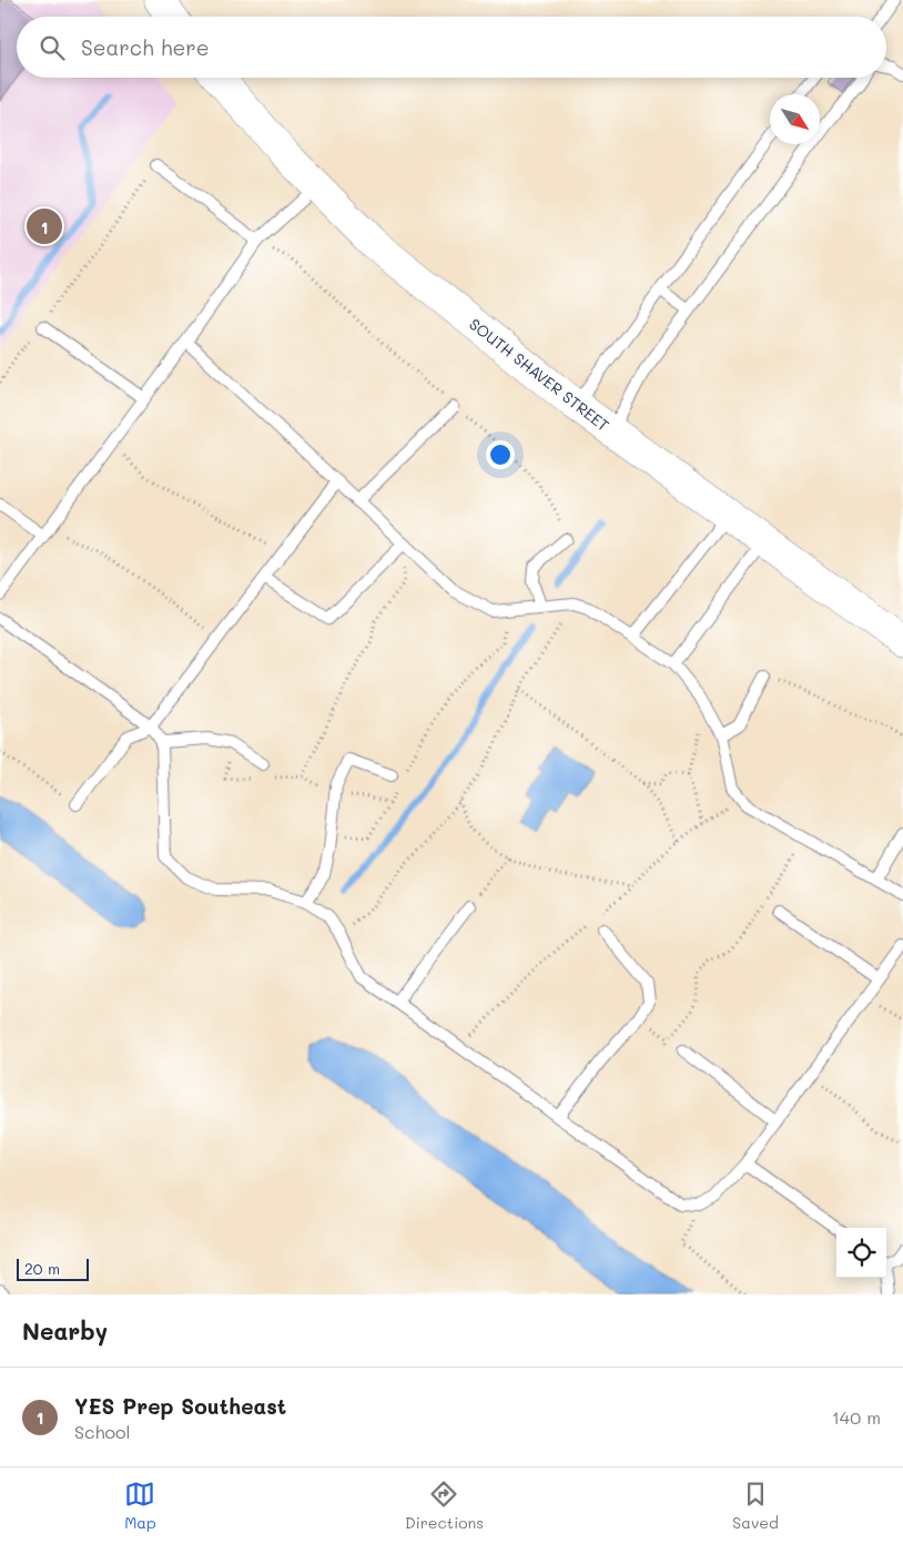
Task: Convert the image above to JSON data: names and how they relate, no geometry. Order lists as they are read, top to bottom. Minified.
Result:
{"streets":{"main road":["SOUTH SHAVER STREET"]},"scale_bar":"20 m","north":"bottom right","page":{"search":"Search here","pins":"1","scale":"20 m","heading":"Nearby","list":[{"mark":"1","name":"YES Prep Southeast","note":"School","value":"140 m"}],"nav":["Map","Directions","Saved"]}}
